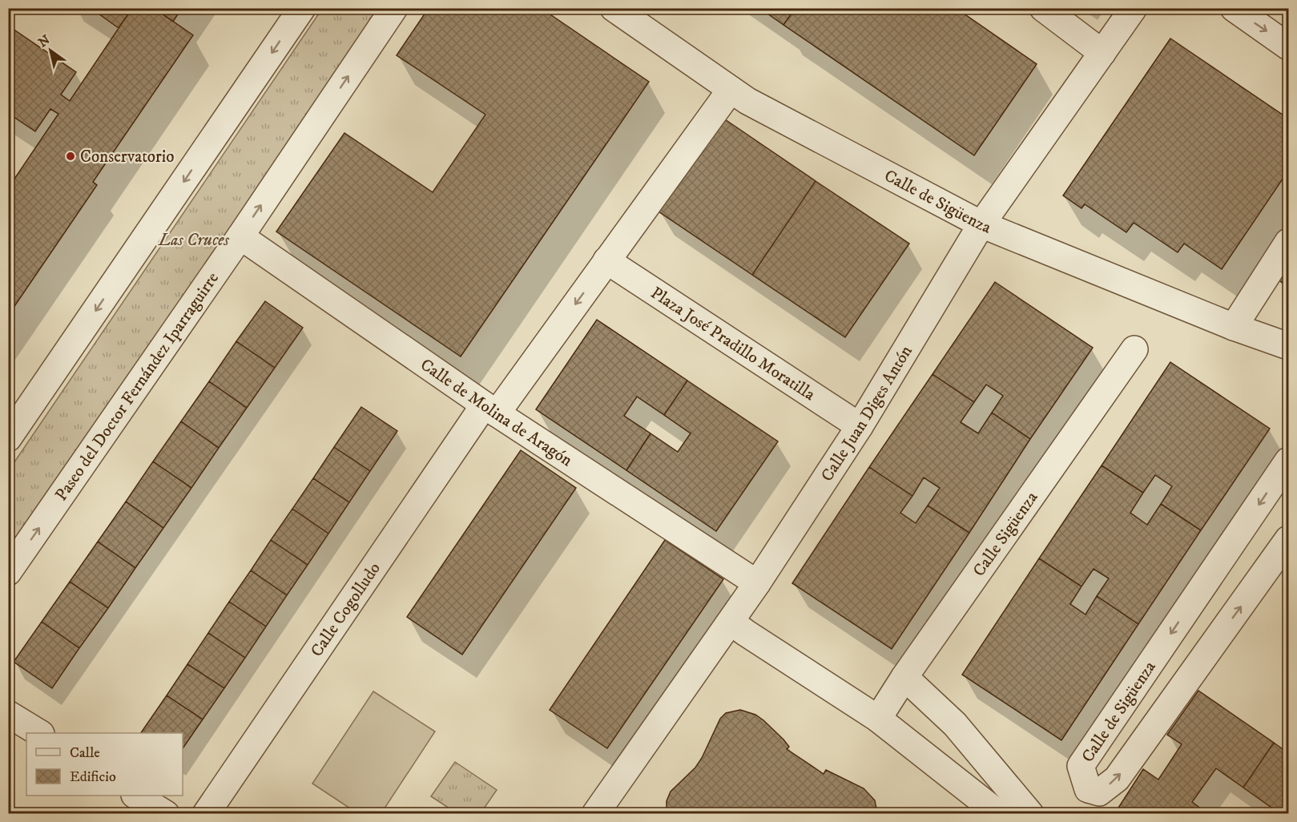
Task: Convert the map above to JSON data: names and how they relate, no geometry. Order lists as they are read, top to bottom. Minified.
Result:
{"streets":{"street":["Calle de Sigüenza","Plaza José Pradillo Moratilla","Paseo del Doctor Fernández Iparraguirre","Calle de Molina de Aragón","Calle Juan Diges Antón","Calle Sigüenza","Calle Cogolludo"]},"crossings":[["Calle de Sigüenza","Calle Juan Diges Antón"],["Plaza José Pradillo Moratilla","Calle Juan Diges Antón"],["Paseo del Doctor Fernández Iparraguirre","Calle de Molina de Aragón"],["Calle de Molina de Aragón","Calle Juan Diges Antón"],["Calle de Molina de Aragón","Calle Cogolludo"]],"parks":["Las Cruces"],"places":["Conservatorio"],"legend":["Calle","Edificio"],"north":"top left"}
